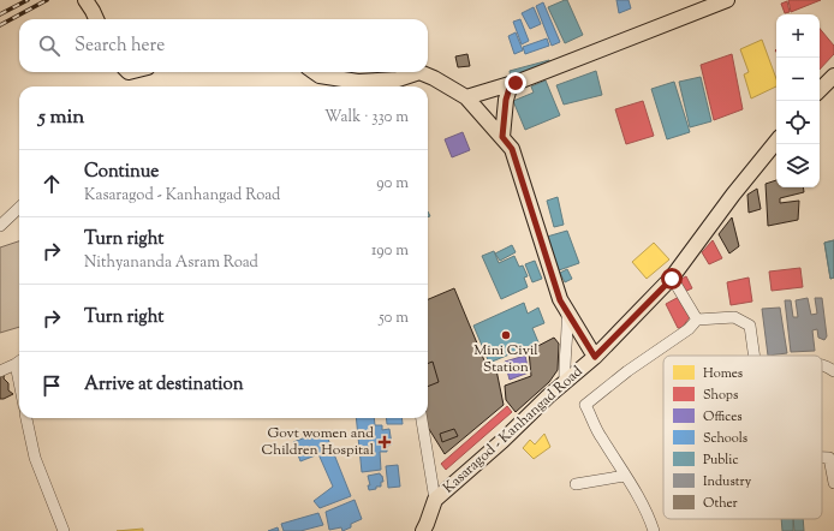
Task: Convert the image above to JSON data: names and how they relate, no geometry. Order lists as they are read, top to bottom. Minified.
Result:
{"streets":{"main road":["Kasaragod - Kanhangad Road"]},"places":{"other":["Mini Civil Station"],"health":["Govt women and Children Hospital"]},"legend":["Homes","Shops","Offices","Schools","Public","Industry","Other"],"page":{"map_buttons":["+","−"],"search":"Search here","heading":["5 min","Walk · 330 m"],"list":[["Continue","Kasaragod - Kanhangad Road","90 m"],["Turn right","Nithyananda Asram Road","190 m"],["Turn right","50 m"],"Arrive at destination"]}}
